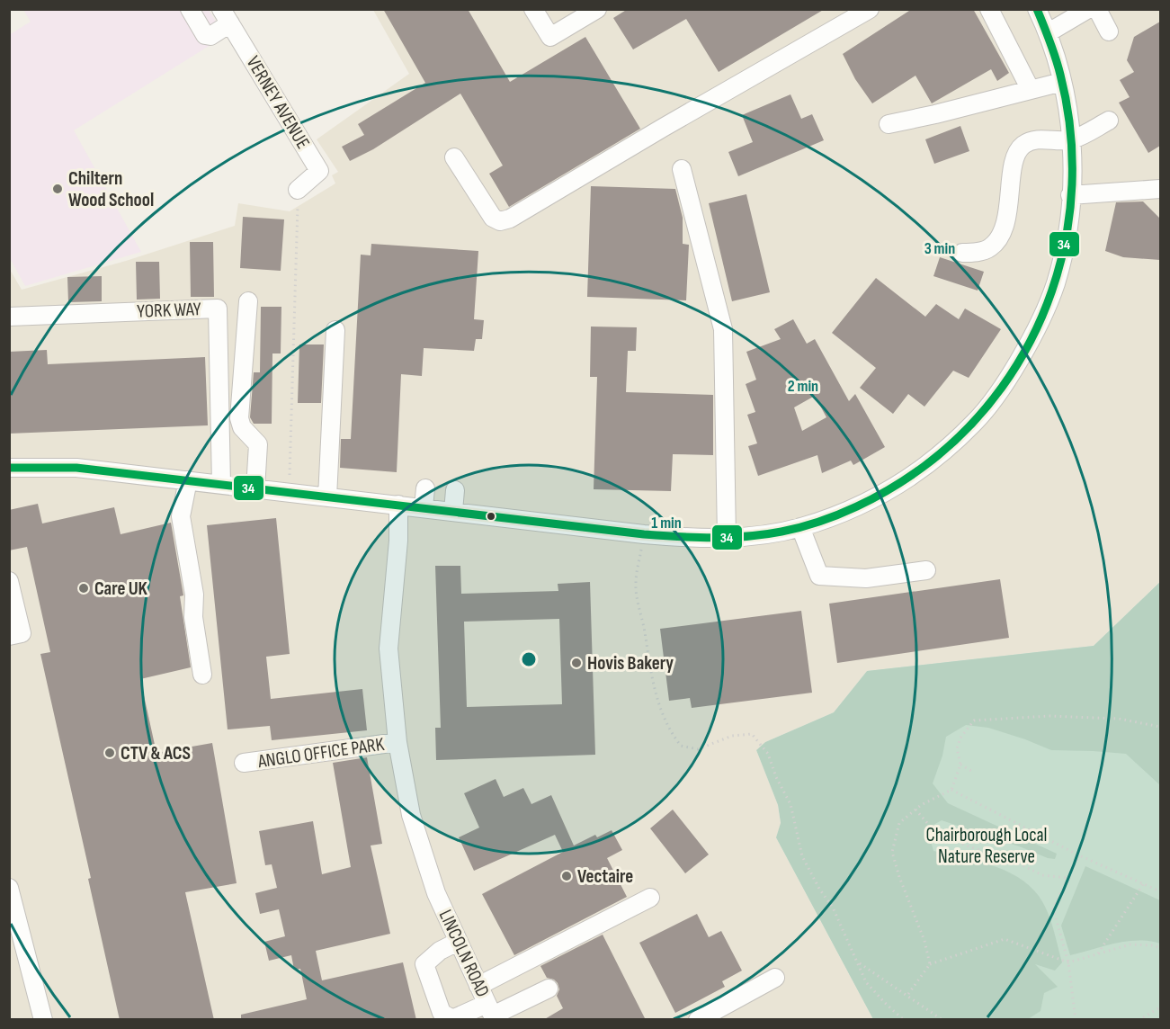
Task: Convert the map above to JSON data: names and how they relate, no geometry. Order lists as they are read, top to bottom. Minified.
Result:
{"streets":{"street":["VERNEY AVENUE","YORK WAY","ANGLO OFFICE PARK","LINCOLN ROAD"]},"crossings":[["ANGLO OFFICE PARK","LINCOLN ROAD"]],"parks":["Chairborough Local Nature Reserve"],"places":["Chiltern Wood School","Care UK","Hovis Bakery","CTV & ACS","Vectaire"],"lines":["transit line 34"],"rings":["3 min","2 min","1 min"]}
